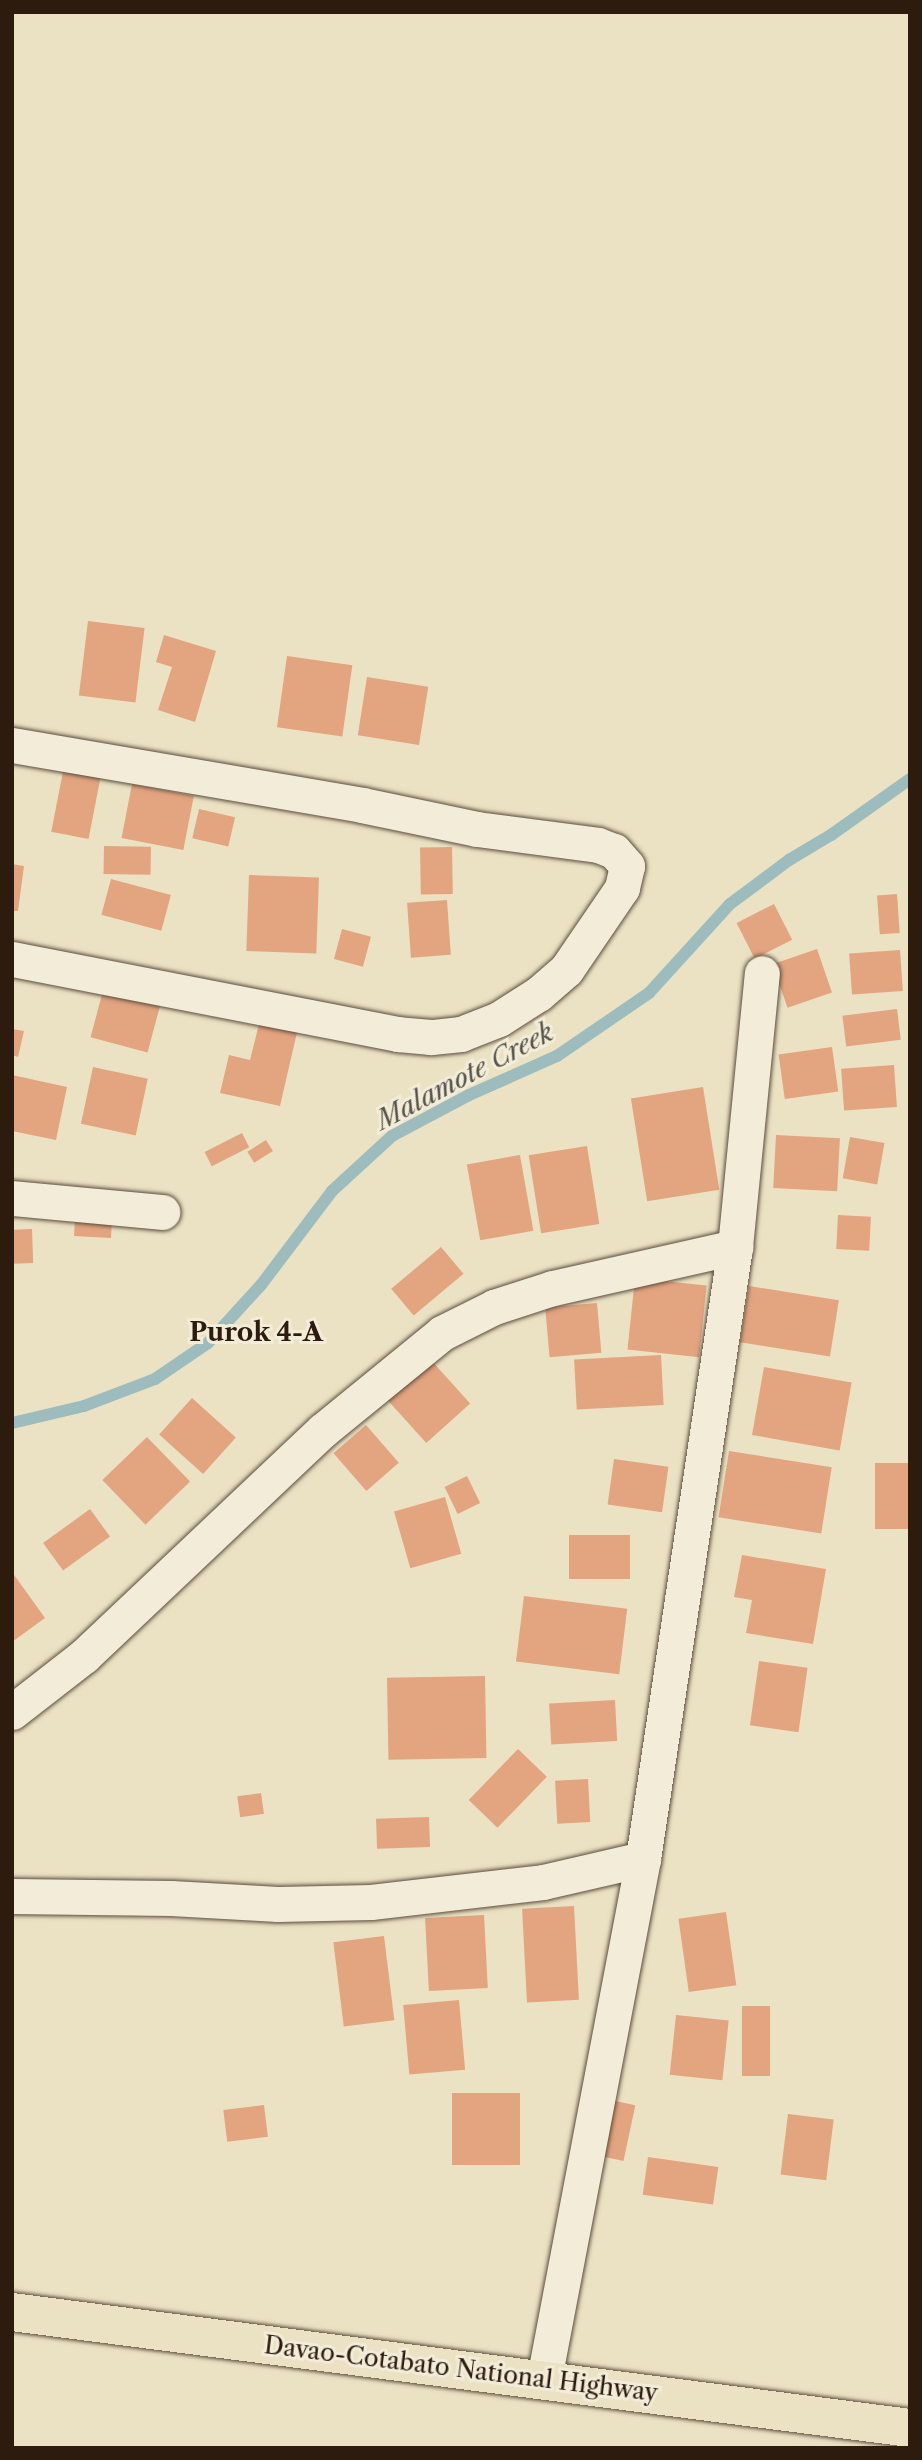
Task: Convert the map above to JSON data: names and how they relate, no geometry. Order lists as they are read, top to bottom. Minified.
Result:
{"streets":{"highway":["Davao-Cotabato National Highway"]},"districts":["Purok 4-A"],"water":["Malamote Creek"]}
